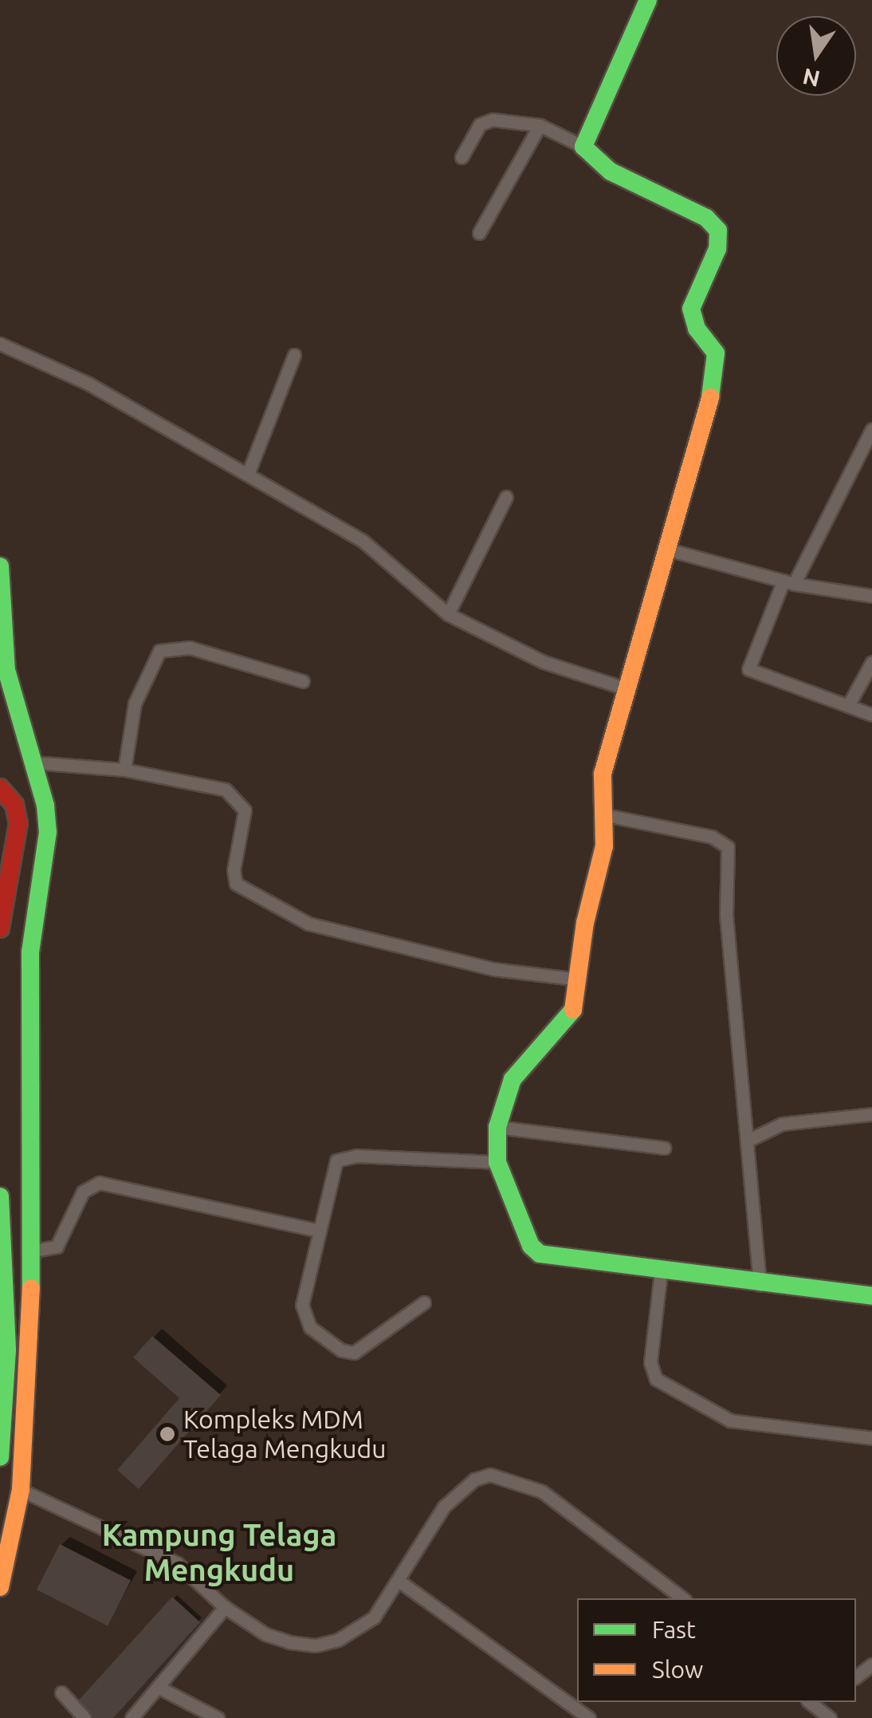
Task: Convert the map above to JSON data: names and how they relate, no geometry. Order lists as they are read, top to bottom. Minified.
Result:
{"districts":["Kampung Telaga Mengkudu"],"places":["Kompleks MDM Telaga Mengkudu"],"legend":["Fast","Slow"],"north":"bottom"}
